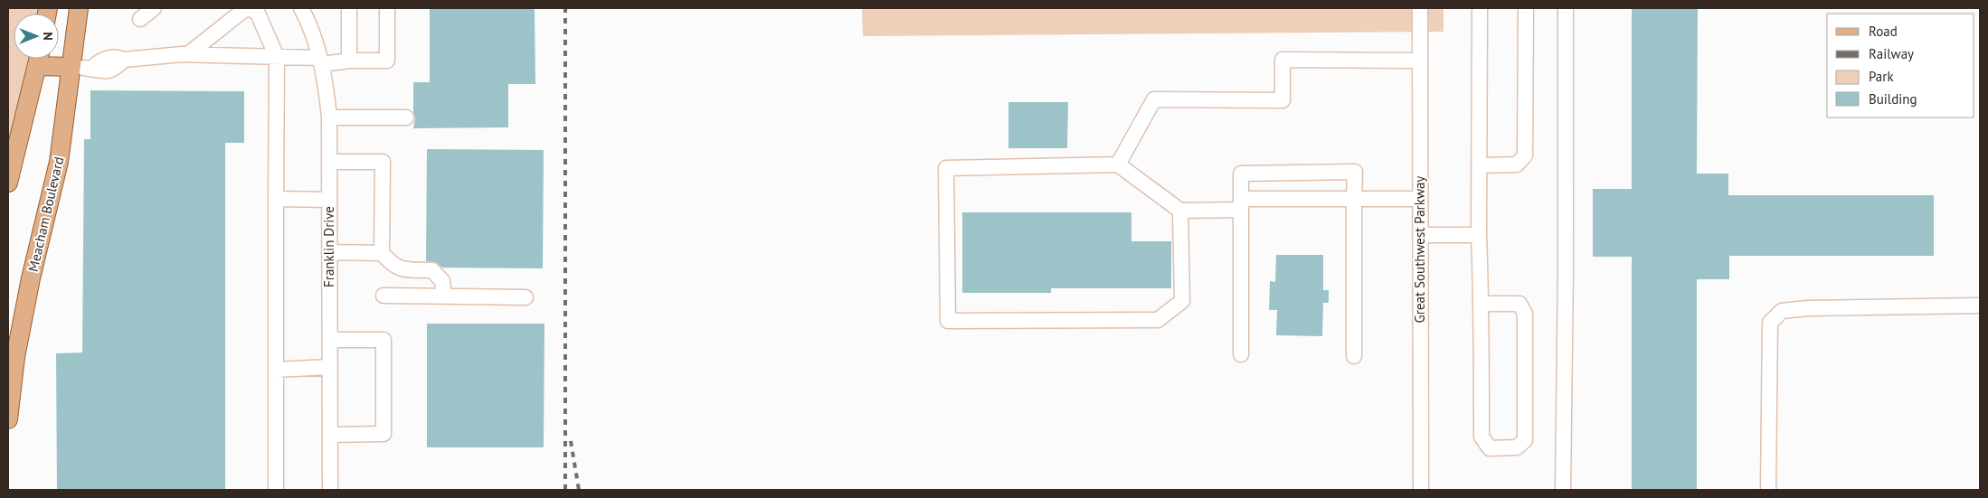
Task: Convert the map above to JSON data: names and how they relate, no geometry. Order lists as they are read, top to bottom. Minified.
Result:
{"streets":{"main road":["Meacham Boulevard"],"street":["Franklin Drive","Great Southwest Parkway"]},"legend":["Road","Railway","Park","Building"],"north":"right"}
